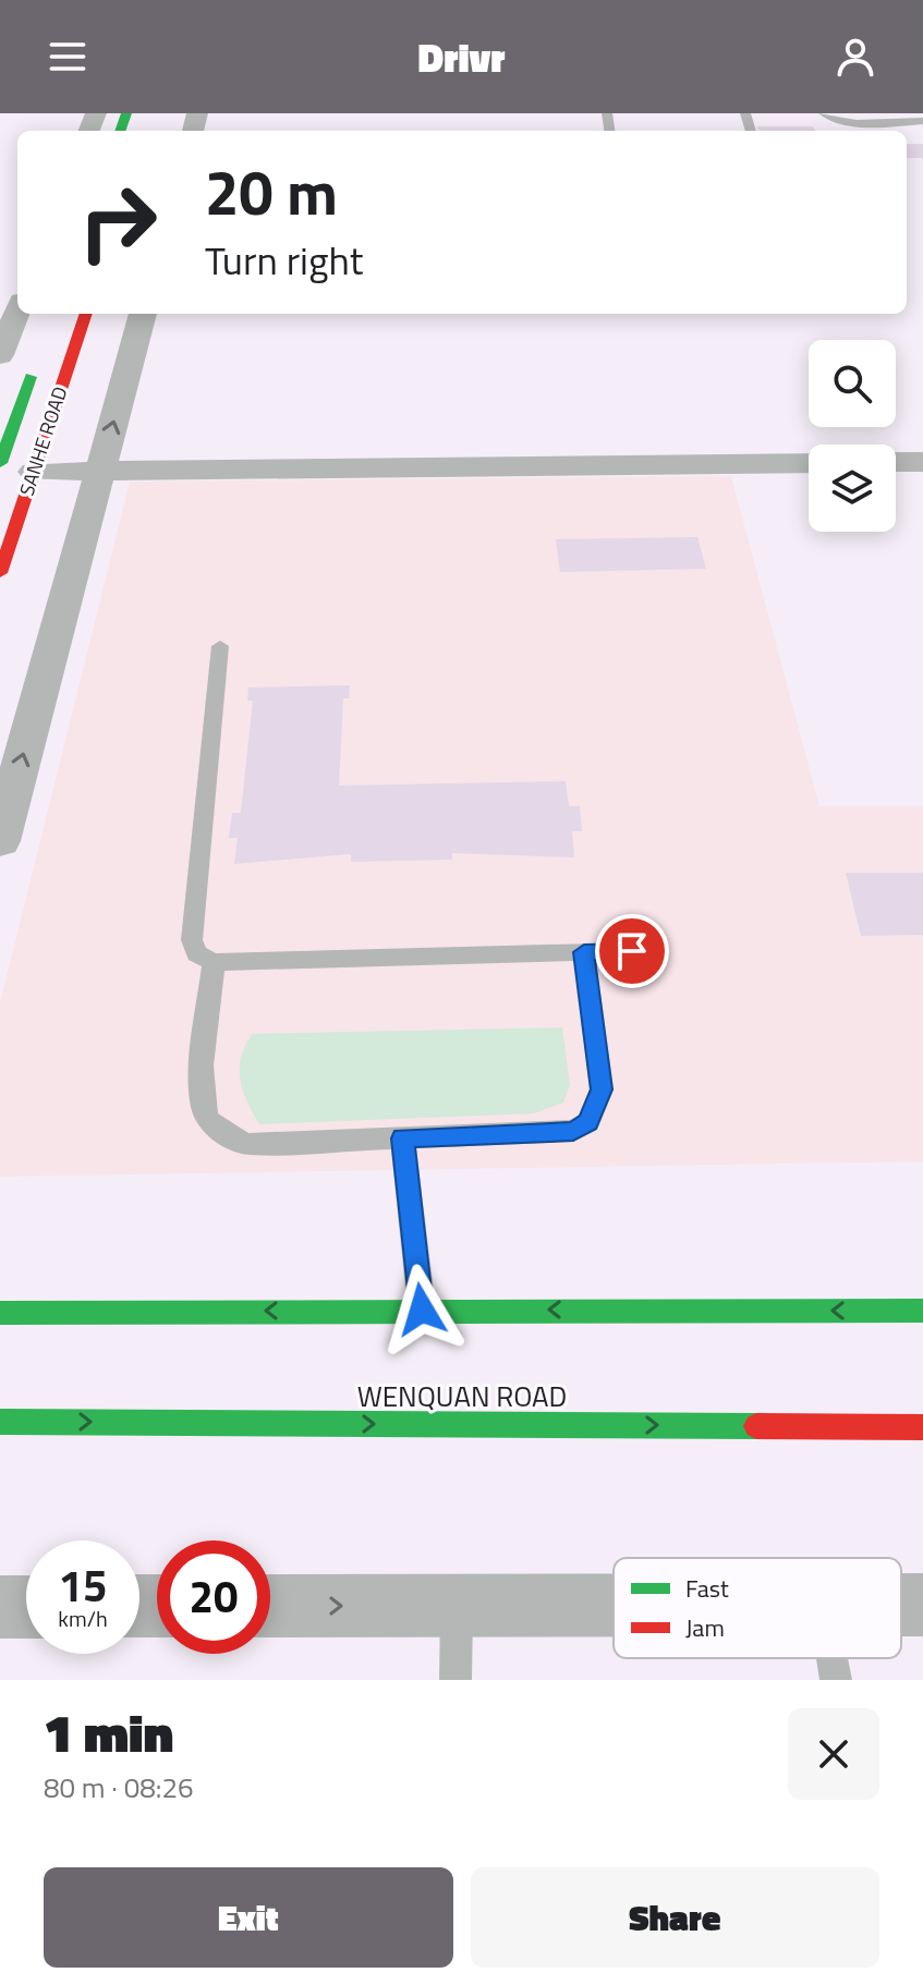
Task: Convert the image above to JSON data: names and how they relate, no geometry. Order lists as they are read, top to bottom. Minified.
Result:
{"streets":{"main road":["SANHE ROAD","WENQUAN ROAD"]},"legend":["Fast","Jam"],"page":{"header":"Drivr","turn":["20 m","Turn right"],"speed":"15 km/h","limit":"20","heading":["1 min","80 m · 08:26"],"buttons":["Exit","Share"]}}
